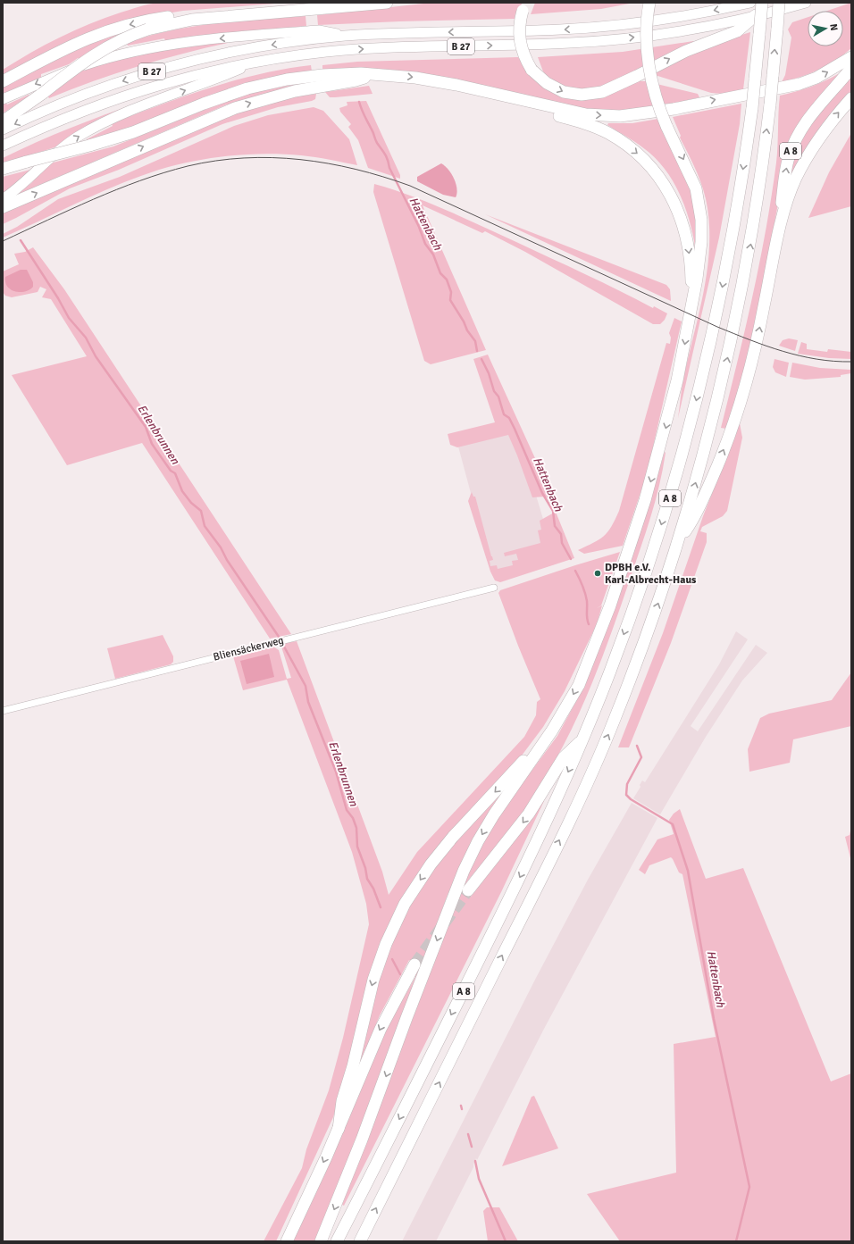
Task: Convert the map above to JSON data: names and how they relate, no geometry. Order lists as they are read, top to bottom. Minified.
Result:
{"streets":{"highway":["B 27","A 8"],"street":["Bliensäckerweg"]},"water":["Hattenbach","Erlenbrunnen"],"places":["DPBH e.V. Karl-Albrecht-Haus"],"north":"right"}
